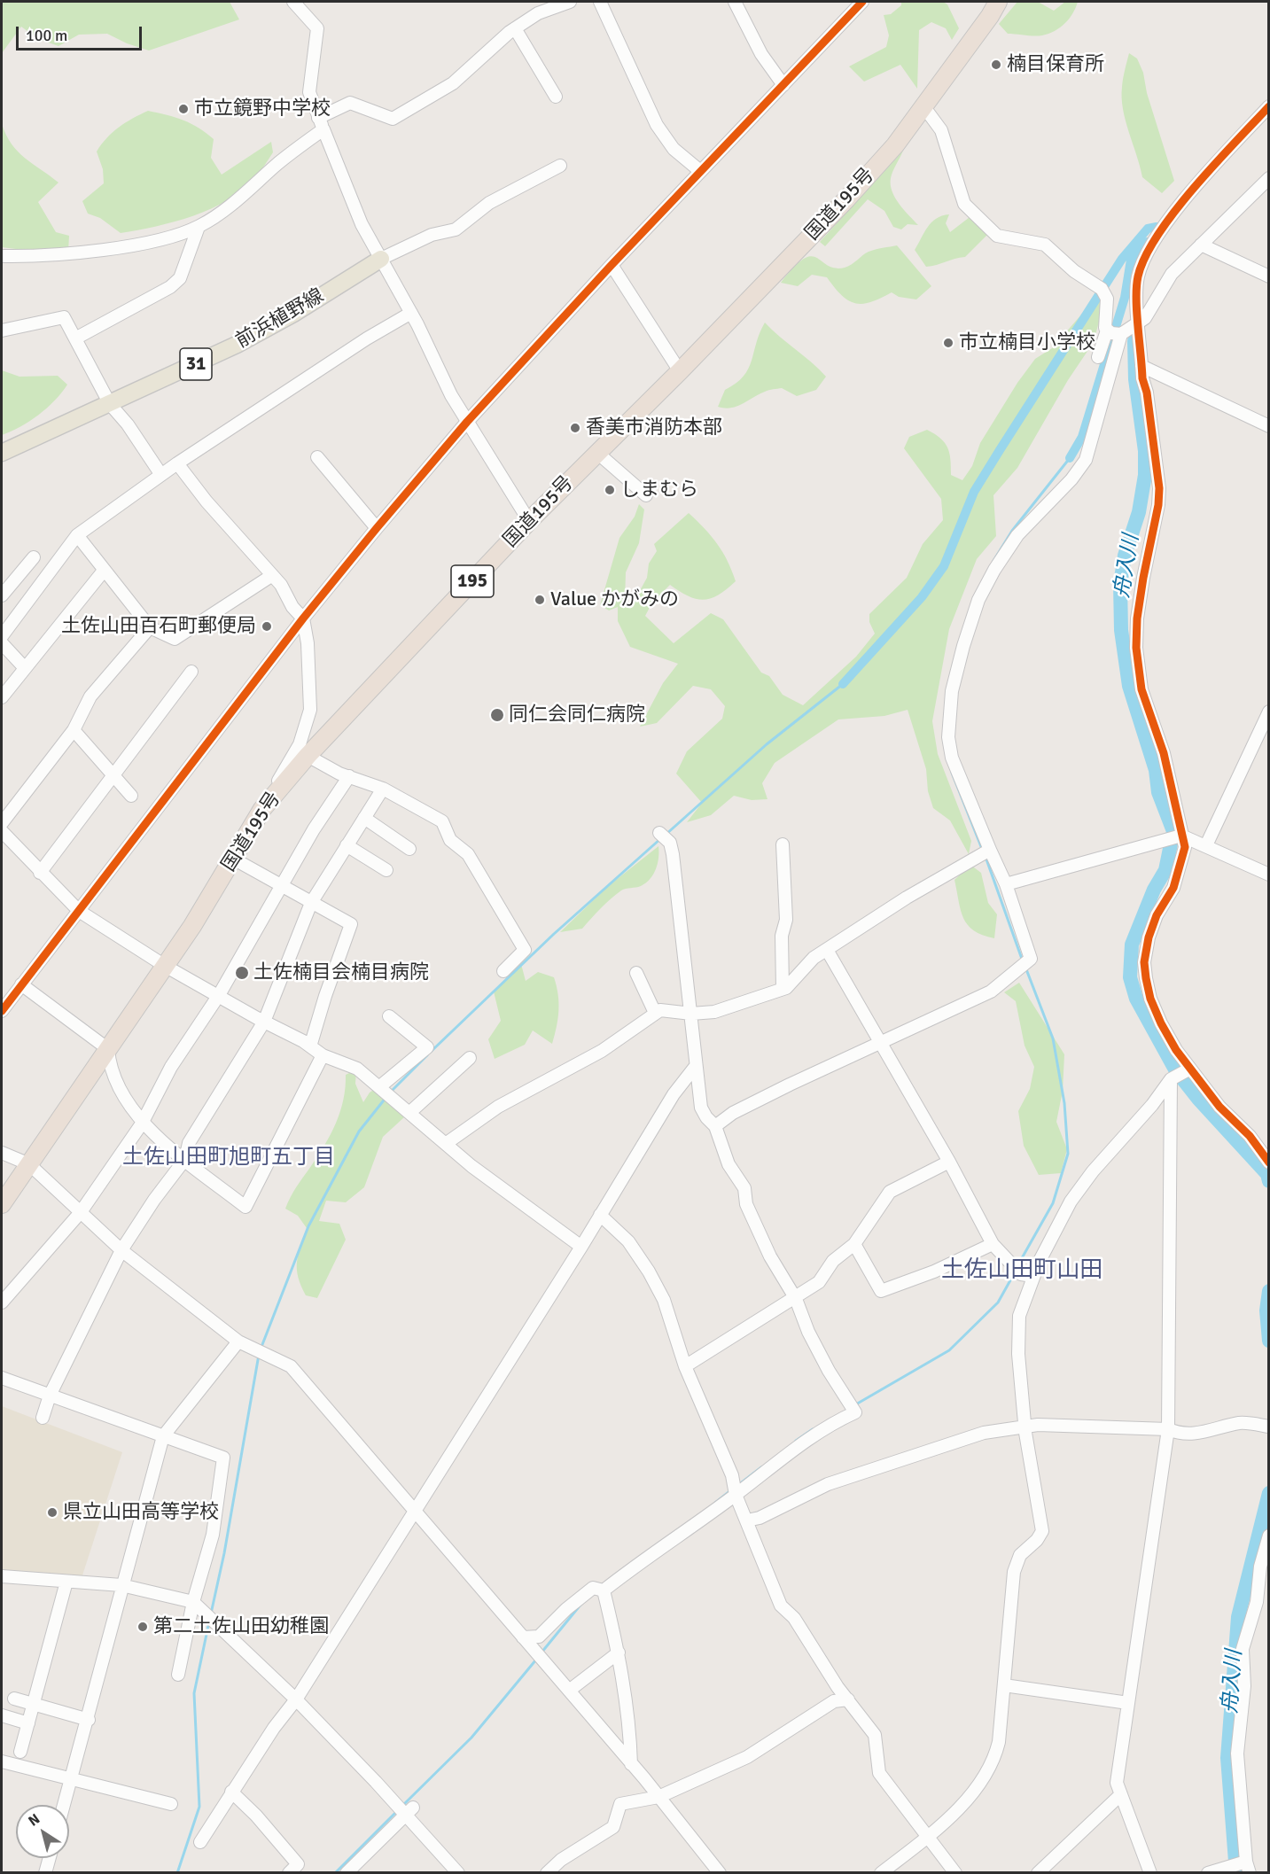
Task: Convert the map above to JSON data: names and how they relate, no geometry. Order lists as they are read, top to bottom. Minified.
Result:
{"streets":{"highway":["国道195号","195"],"main road":["前浜植野線","31"]},"districts":["土佐山田町旭町五丁目","土佐山田町山田"],"water":["舟入川"],"places":["楠目保育所","市立鏡野中学校","市立楠目小学校","香美市消防本部","しまむら","Value かがみの","土佐山田百石町郵便局","同仁会同仁病院","土佐楠目会楠目病院","県立山田高等学校","第二土佐山田幼稚園"],"scale_bar":"100 m","north":"top left"}
